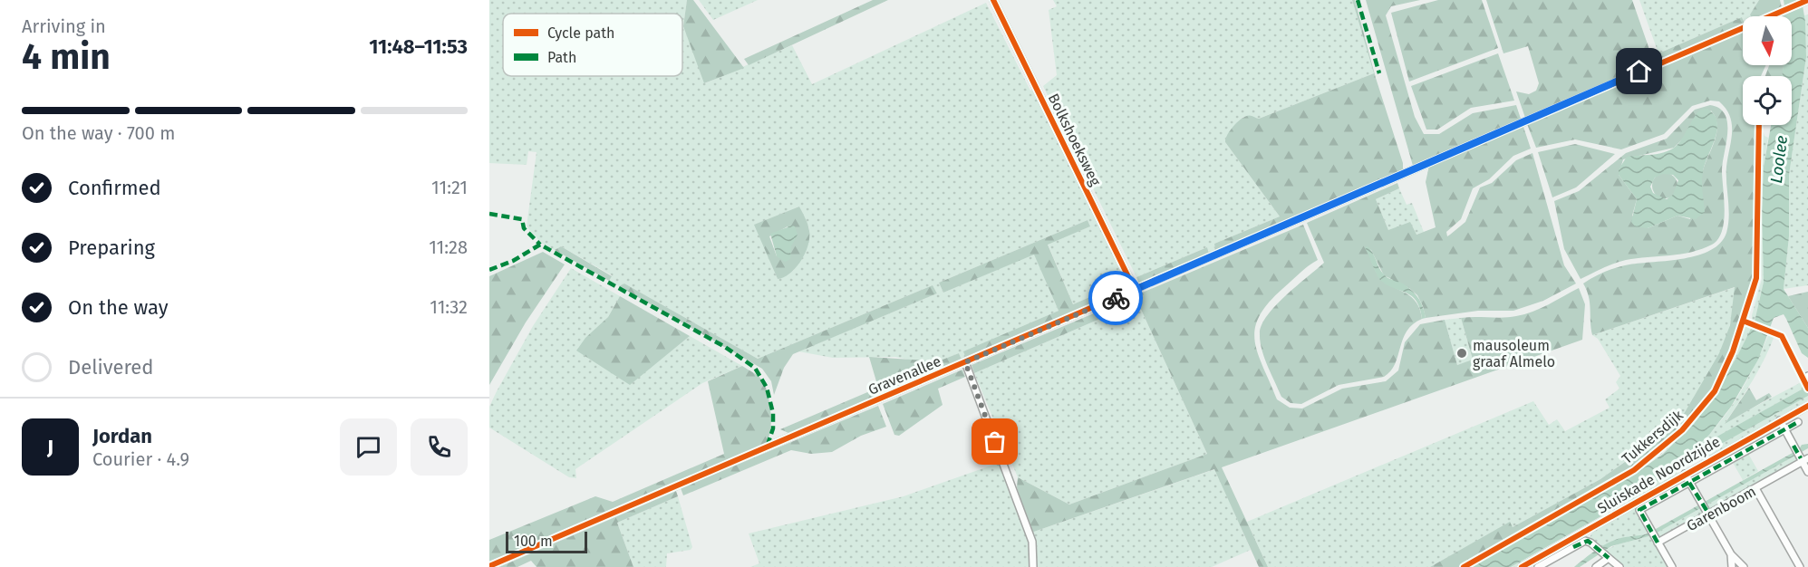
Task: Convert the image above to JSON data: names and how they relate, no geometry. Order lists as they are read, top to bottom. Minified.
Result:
{"streets":{"street":["Bolkshoeksweg","Gravenallee","Sluiskade Noordzijde","Garenboom"],"cycle path":["Tukkersdijk"]},"crossings":[["Bolkshoeksweg","Gravenallee"]],"water":["Loolee"],"places":["mausoleum graaf Almelo"],"legend":["Cycle path","Path"],"scale_bar":"100 m","north":"bottom","page":{"heading":["4 min","Arriving in","11:48–11:53"],"panel":["Jordan","Courier · 4.9"],"bar":"On the way · 700 m","list":[["Confirmed","11:21"],["Preparing","11:28"],["On the way","11:32"],"Delivered"],"round":"J","scale":"100 m"}}
